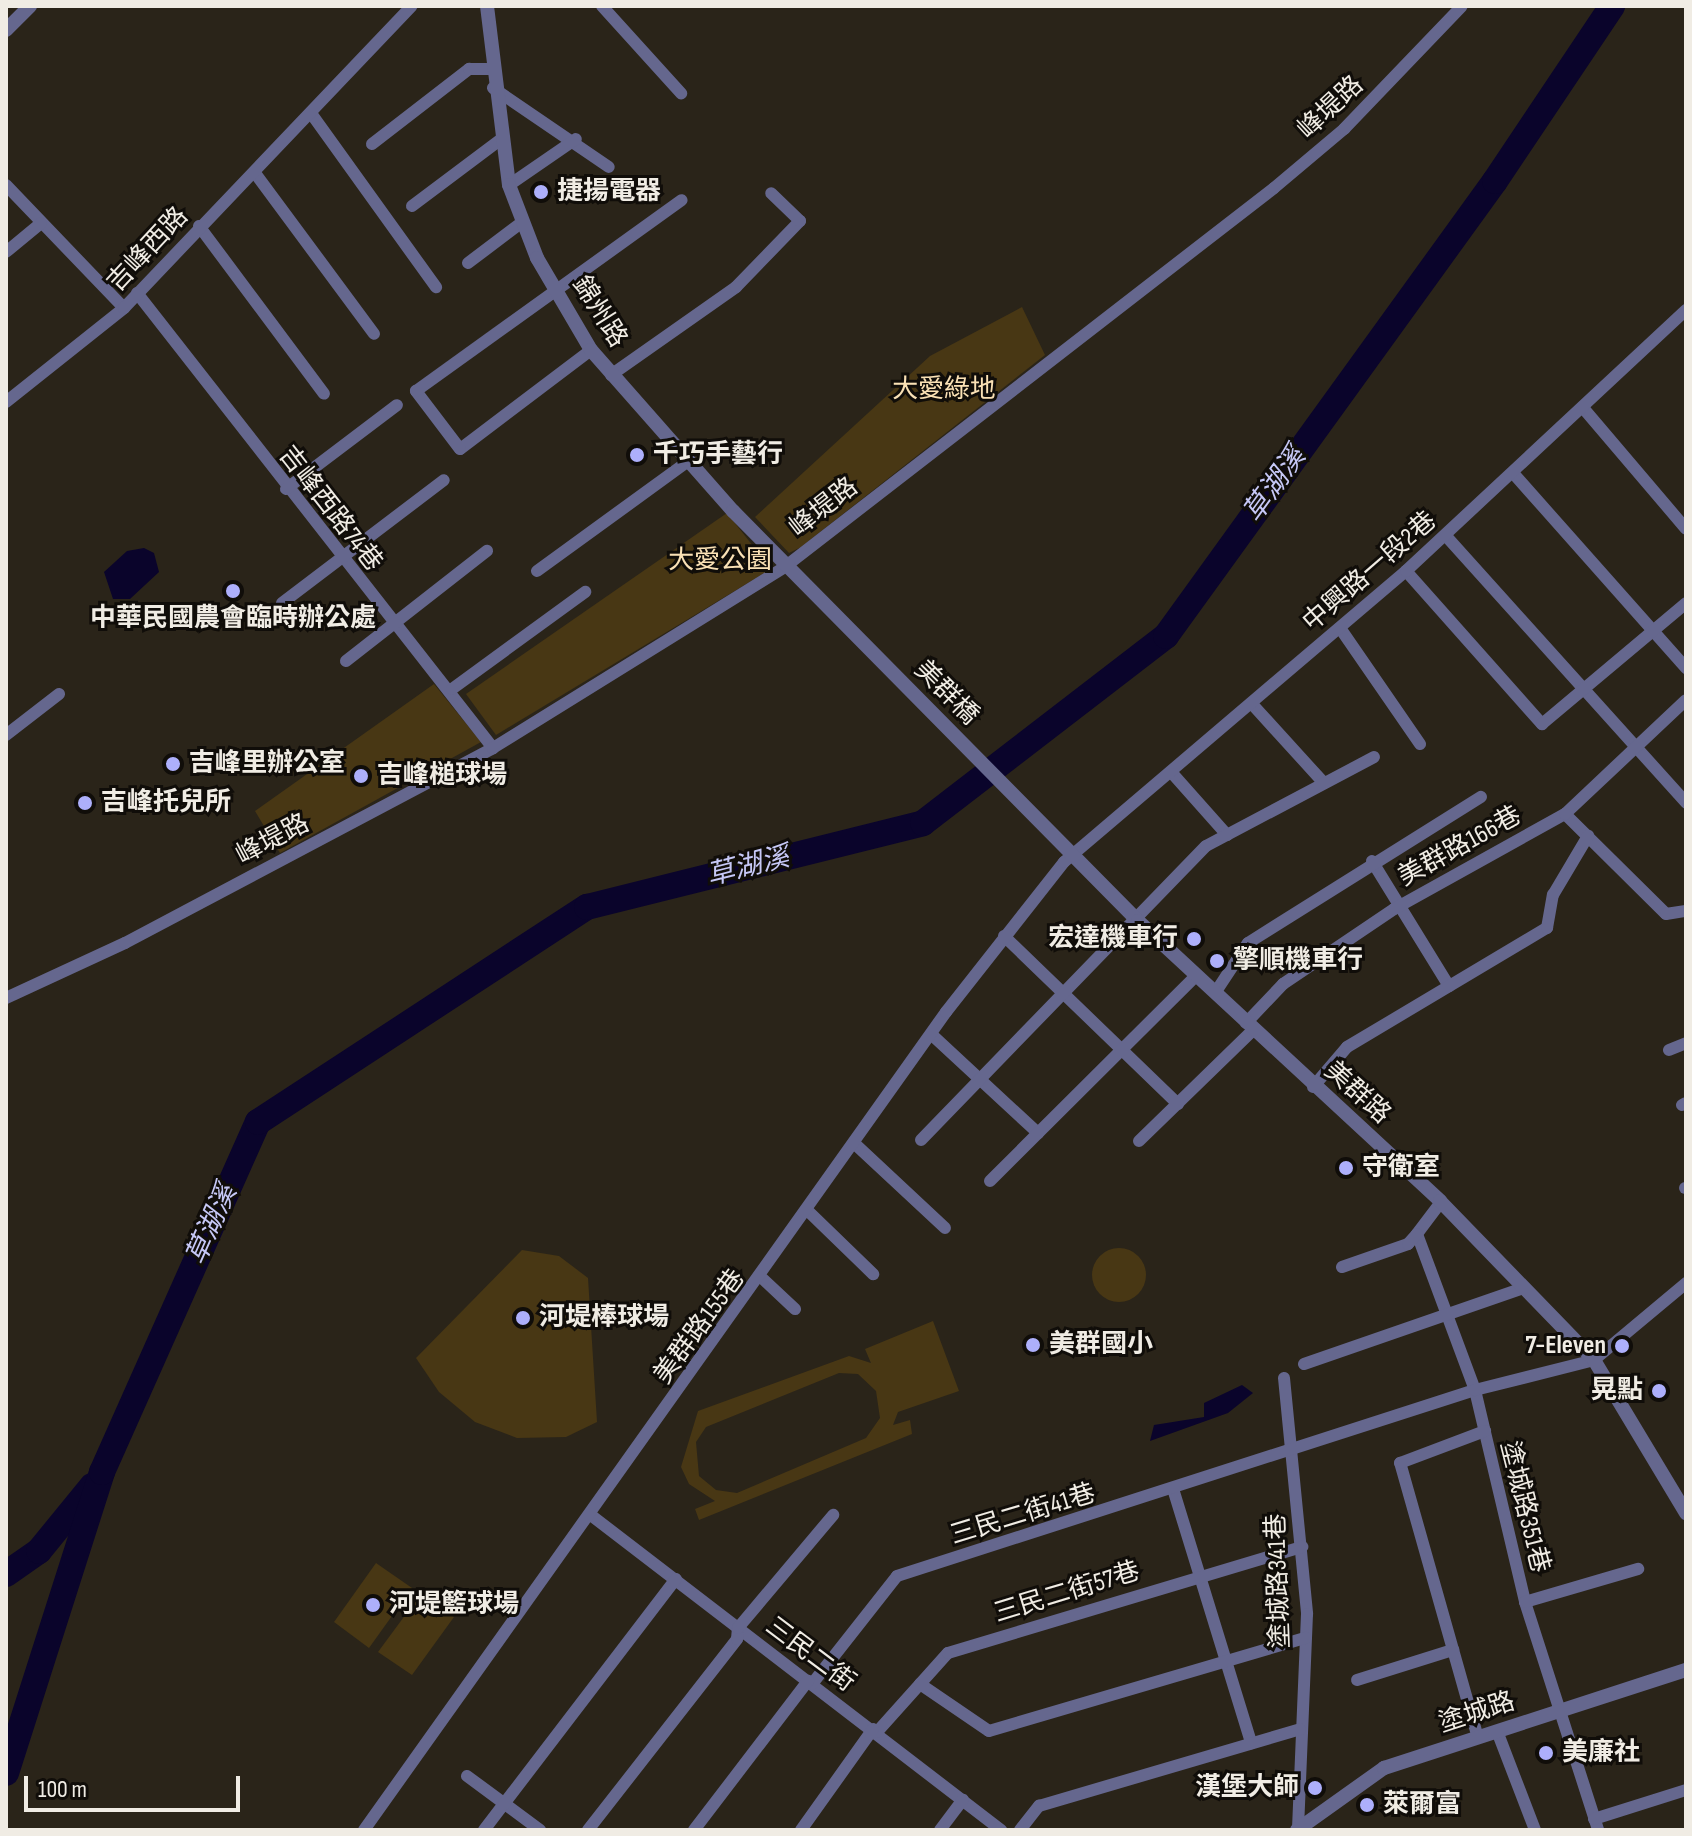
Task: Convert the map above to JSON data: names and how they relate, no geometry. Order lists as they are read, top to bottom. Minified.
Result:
{"streets":{"street":["峰堤路","吉峰西路","錦州路","吉峰西路74巷","中興路一段2巷","美群橋","美群路166巷","美群路","美群路155巷","塗城路351巷","三民二街41巷","塗城路341巷","三民二街57巷","三民二街","塗城路"]},"crossings":[["峰堤路","錦州路"],["峰堤路","吉峰西路74巷"],["吉峰西路","吉峰西路74巷"],["錦州路","美群橋"],["中興路一段2巷","美群路"],["中興路一段2巷","美群路155巷"],["美群橋","美群路"],["美群路166巷","美群路"],["美群路","美群路155巷"],["美群路","三民二街41巷"],["美群路155巷","三民二街"],["塗城路351巷","三民二街41巷"],["塗城路351巷","塗城路"],["三民二街41巷","塗城路341巷"],["三民二街41巷","三民二街"],["塗城路341巷","三民二街57巷"],["塗城路341巷","塗城路"],["三民二街57巷","三民二街"]],"water":["草湖溪"],"parks":["大愛綠地","大愛公園"],"places":["捷揚電器","千巧手藝行","中華民國農會臨時辦公處","吉峰里辦公室","吉峰槌球場","吉峰托兒所","宏達機車行","擎順機車行","守衛室","河堤棒球場","美群國小","7-Eleven","晃點","河堤籃球場","美廉社","漢堡大師","萊爾富"],"scale_bar":"100 m"}
